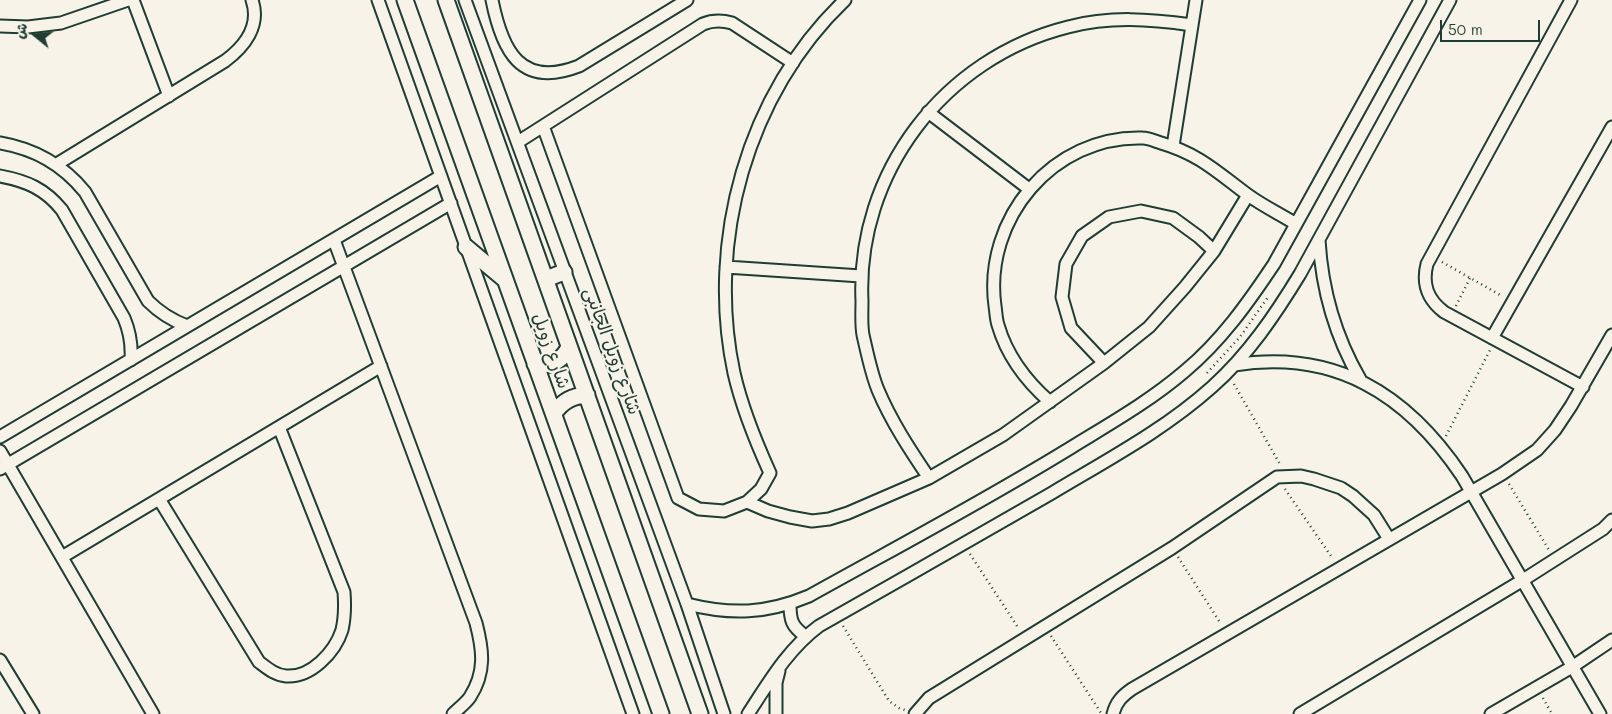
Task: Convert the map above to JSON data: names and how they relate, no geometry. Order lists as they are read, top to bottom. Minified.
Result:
{"streets":{"main road":["شارع زويل"],"street":["شارع زويل الجانبى"]},"scale_bar":"50 m","north":"left"}
